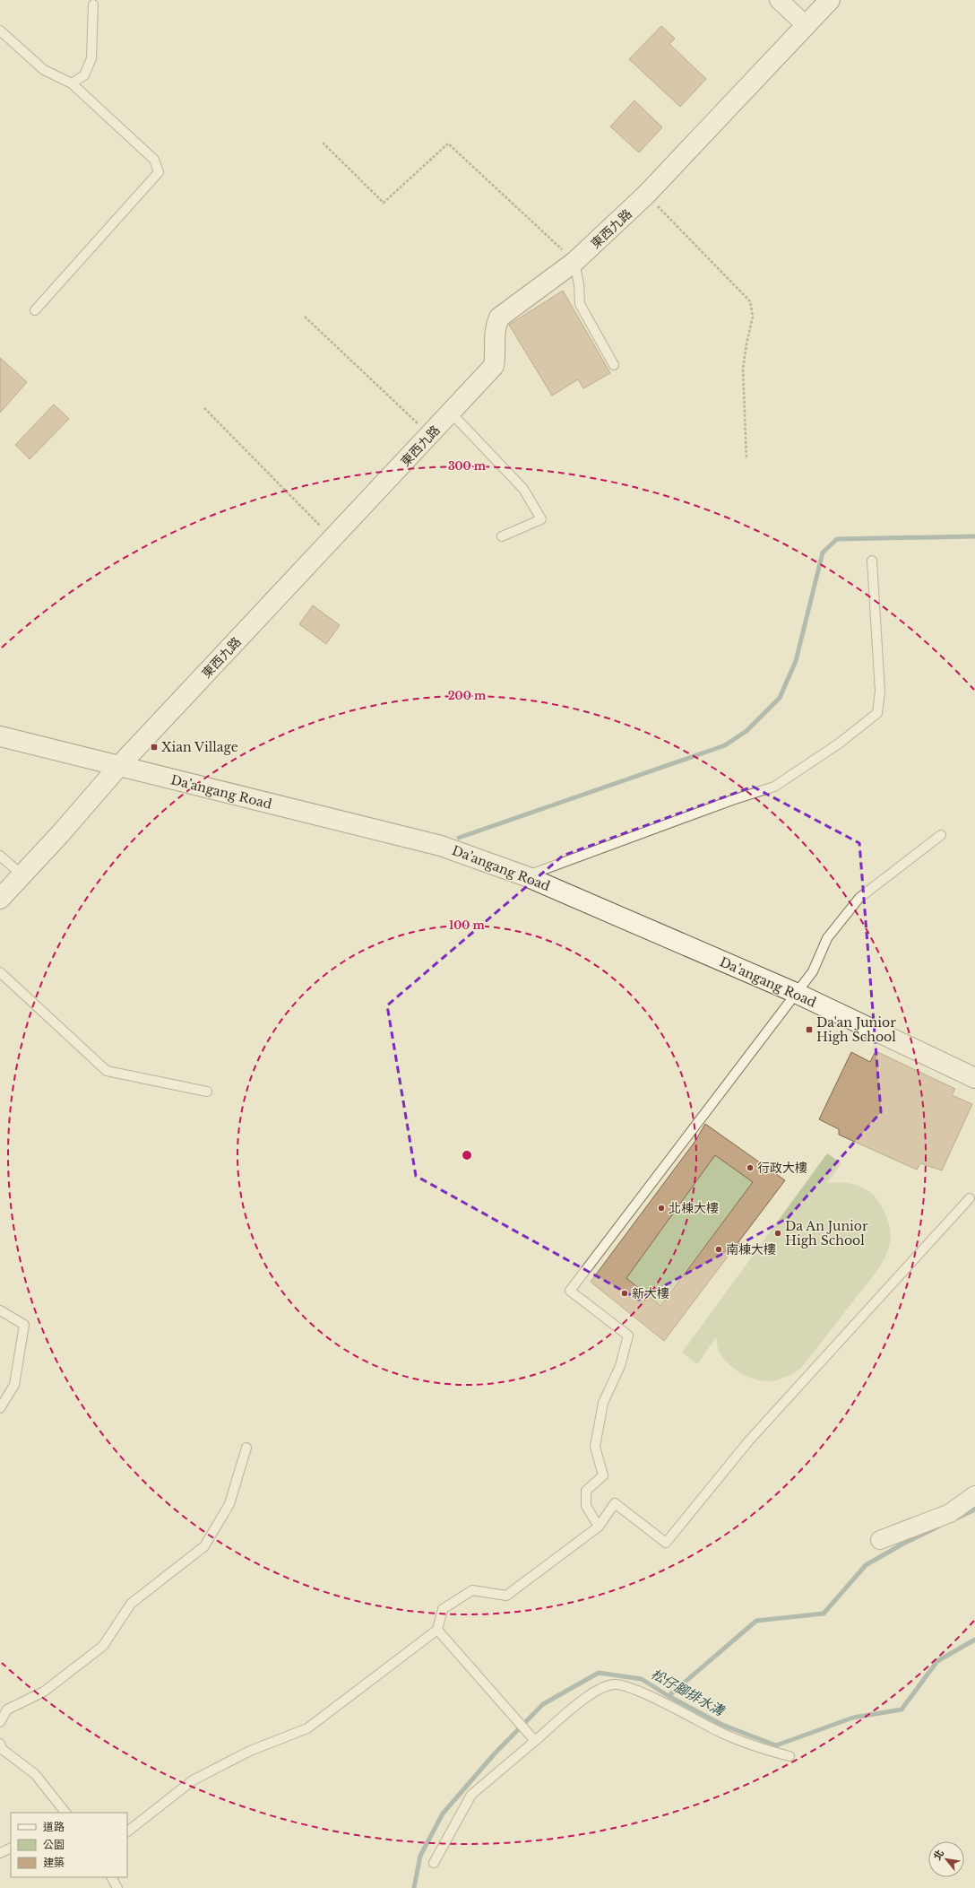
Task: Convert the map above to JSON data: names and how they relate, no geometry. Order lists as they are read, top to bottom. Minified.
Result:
{"streets":{"street":["東西九路","Da’angang Road"]},"crossings":[["東西九路","Da’angang Road"]],"water":["松仔腳排水溝"],"places":{"transit":["Xian Village","Da'an Junior High School"],"other":["行政大樓","北棟大樓","Da An Junior High School","南棟大樓","新大樓"]},"legend":["道路","公園","建築"],"north":"top left","rings":["300 m","200 m","100 m"]}
